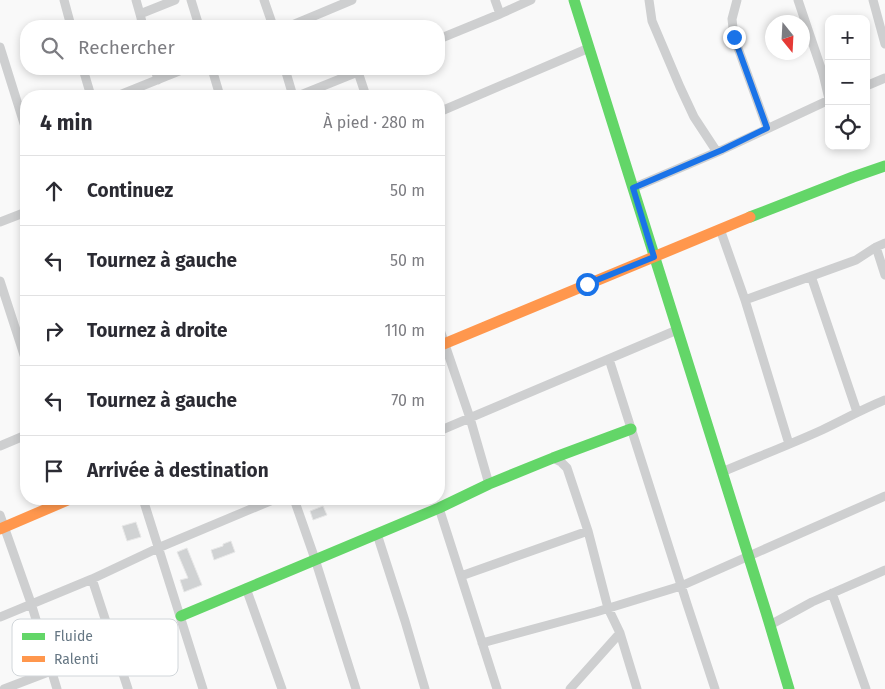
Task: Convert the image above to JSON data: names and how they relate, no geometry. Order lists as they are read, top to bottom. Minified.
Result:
{"legend":["Fluide","Ralenti"],"north":"bottom","page":{"map_buttons":["+","−"],"search":"Rechercher","heading":["4 min","À pied · 280 m"],"list":[["Continuez","50 m"],["Tournez à gauche","50 m"],["Tournez à droite","110 m"],["Tournez à gauche","70 m"],"Arrivée à destination"]}}
